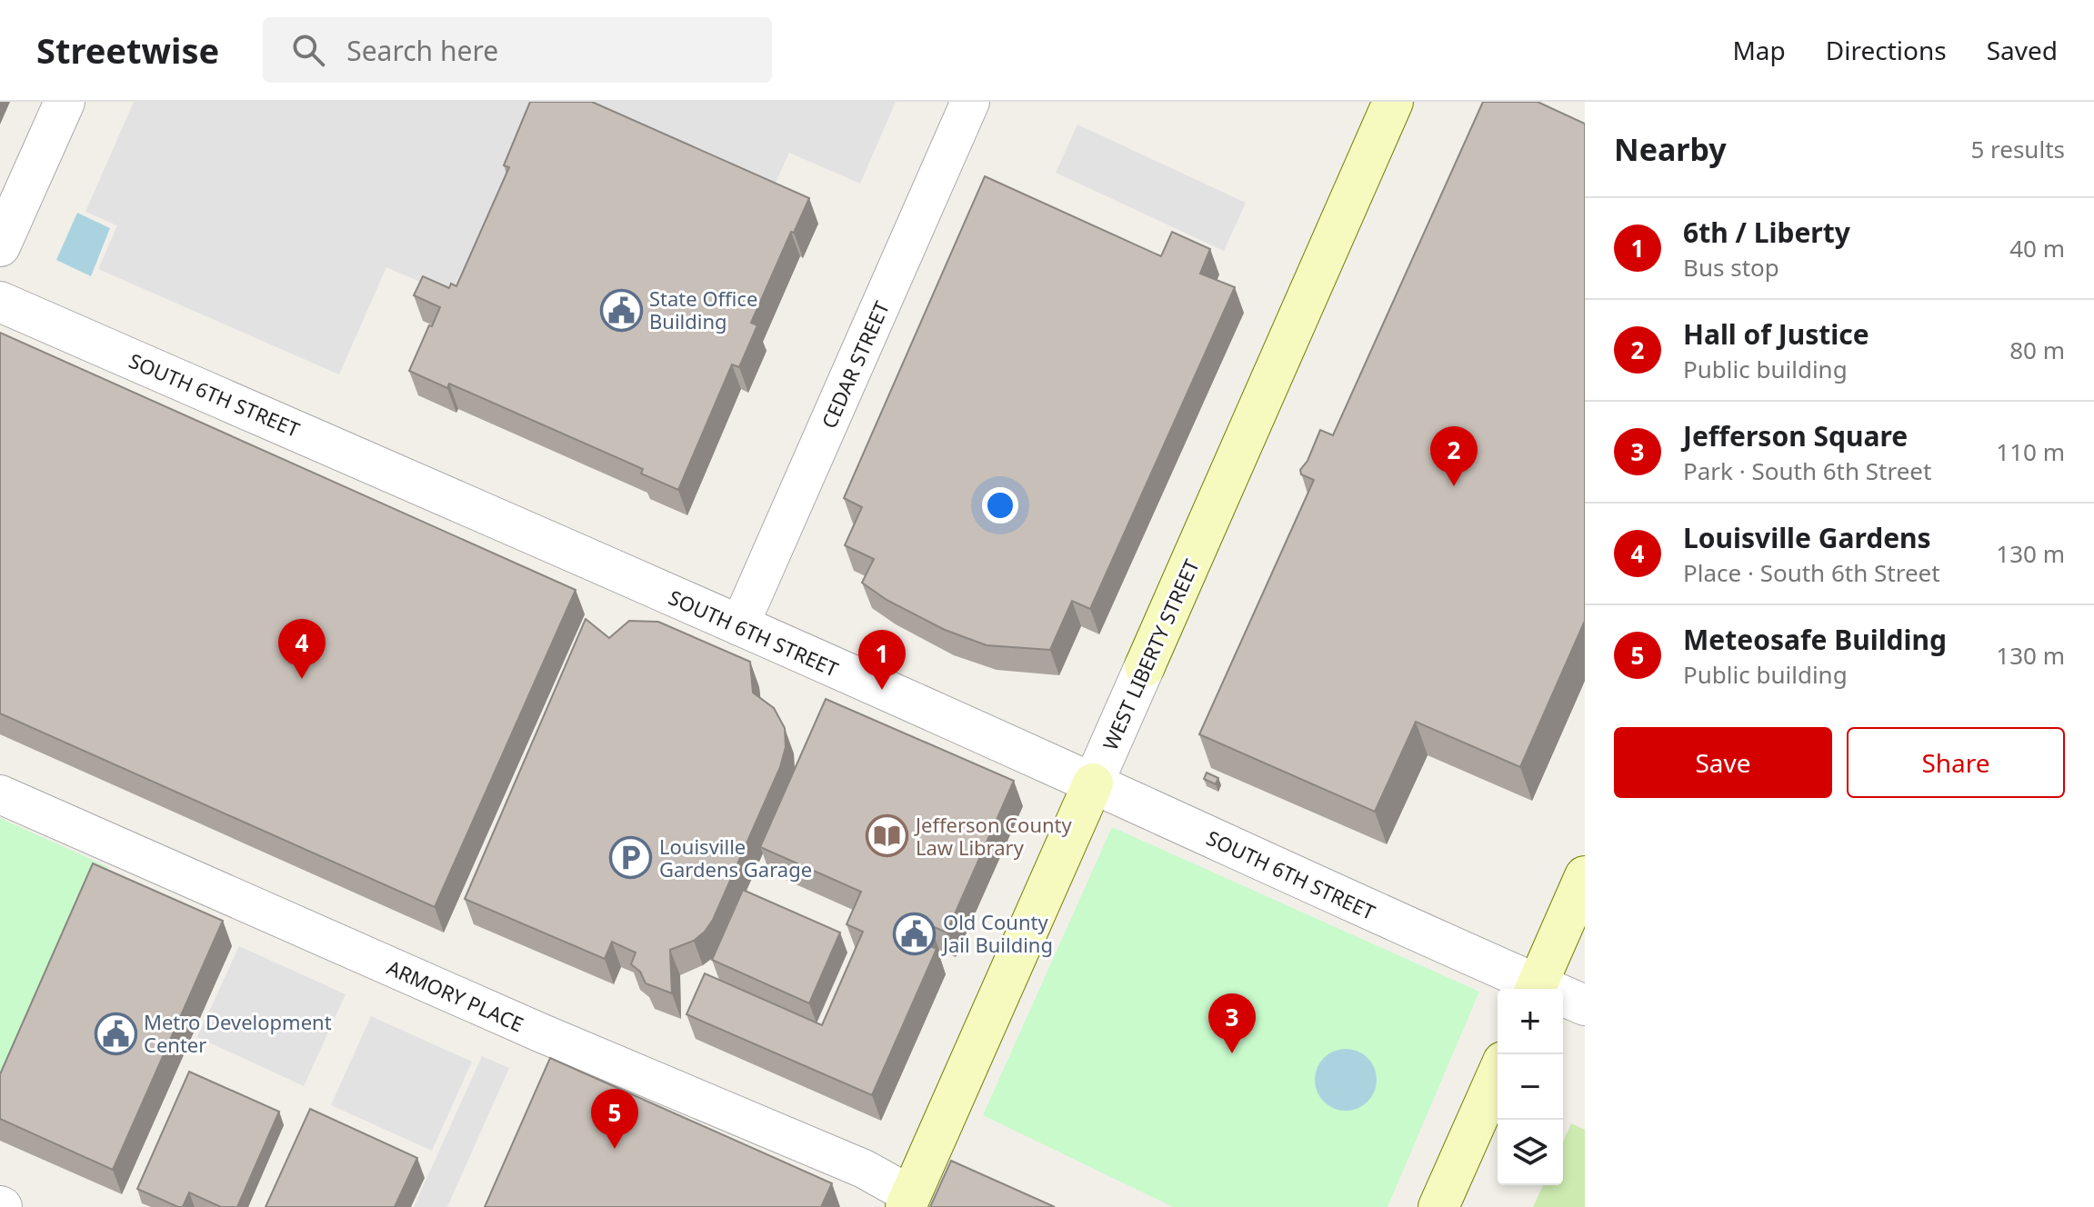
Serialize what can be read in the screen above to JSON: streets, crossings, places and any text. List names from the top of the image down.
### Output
{
  "streets": {
    "main road": ["WEST LIBERTY STREET"],
    "street": ["CEDAR STREET", "SOUTH 6TH STREET", "ARMORY PLACE"]
  },
  "crossings": [
    ["CEDAR STREET", "SOUTH 6TH STREET"],
    ["SOUTH 6TH STREET", "WEST LIBERTY STREET"],
    ["WEST LIBERTY STREET", "ARMORY PLACE"]
  ],
  "places": {
    "public building": ["State Office Building", "Old County Jail Building", "Metro Development Center"],
    "library": ["Jefferson County Law Library"],
    "parking": ["Louisville Gardens Garage"]
  },
  "page": {
    "header": "Streetwise",
    "search": "Search here",
    "nav": ["Map", "Directions", "Saved"],
    "heading": ["Nearby", "5 results"],
    "list": [
      {
        "mark": "1",
        "name": "6th / Liberty",
        "note": "Bus stop",
        "value": "40 m"
      },
      {
        "mark": "2",
        "name": "Hall of Justice",
        "note": "Public building",
        "value": "80 m"
      },
      {
        "mark": "3",
        "name": "Jefferson Square",
        "note": "Park · South 6th Street",
        "value": "110 m"
      },
      {
        "mark": "4",
        "name": "Louisville Gardens",
        "note": "Place · South 6th Street",
        "value": "130 m"
      },
      {
        "mark": "5",
        "name": "Meteosafe Building",
        "note": "Public building",
        "value": "130 m"
      }
    ],
    "pins": [
      "2",
      "4",
      "1",
      "3",
      "5"
    ],
    "buttons": ["Save", "Share"],
    "map_buttons": ["+", "−"]
  }
}
